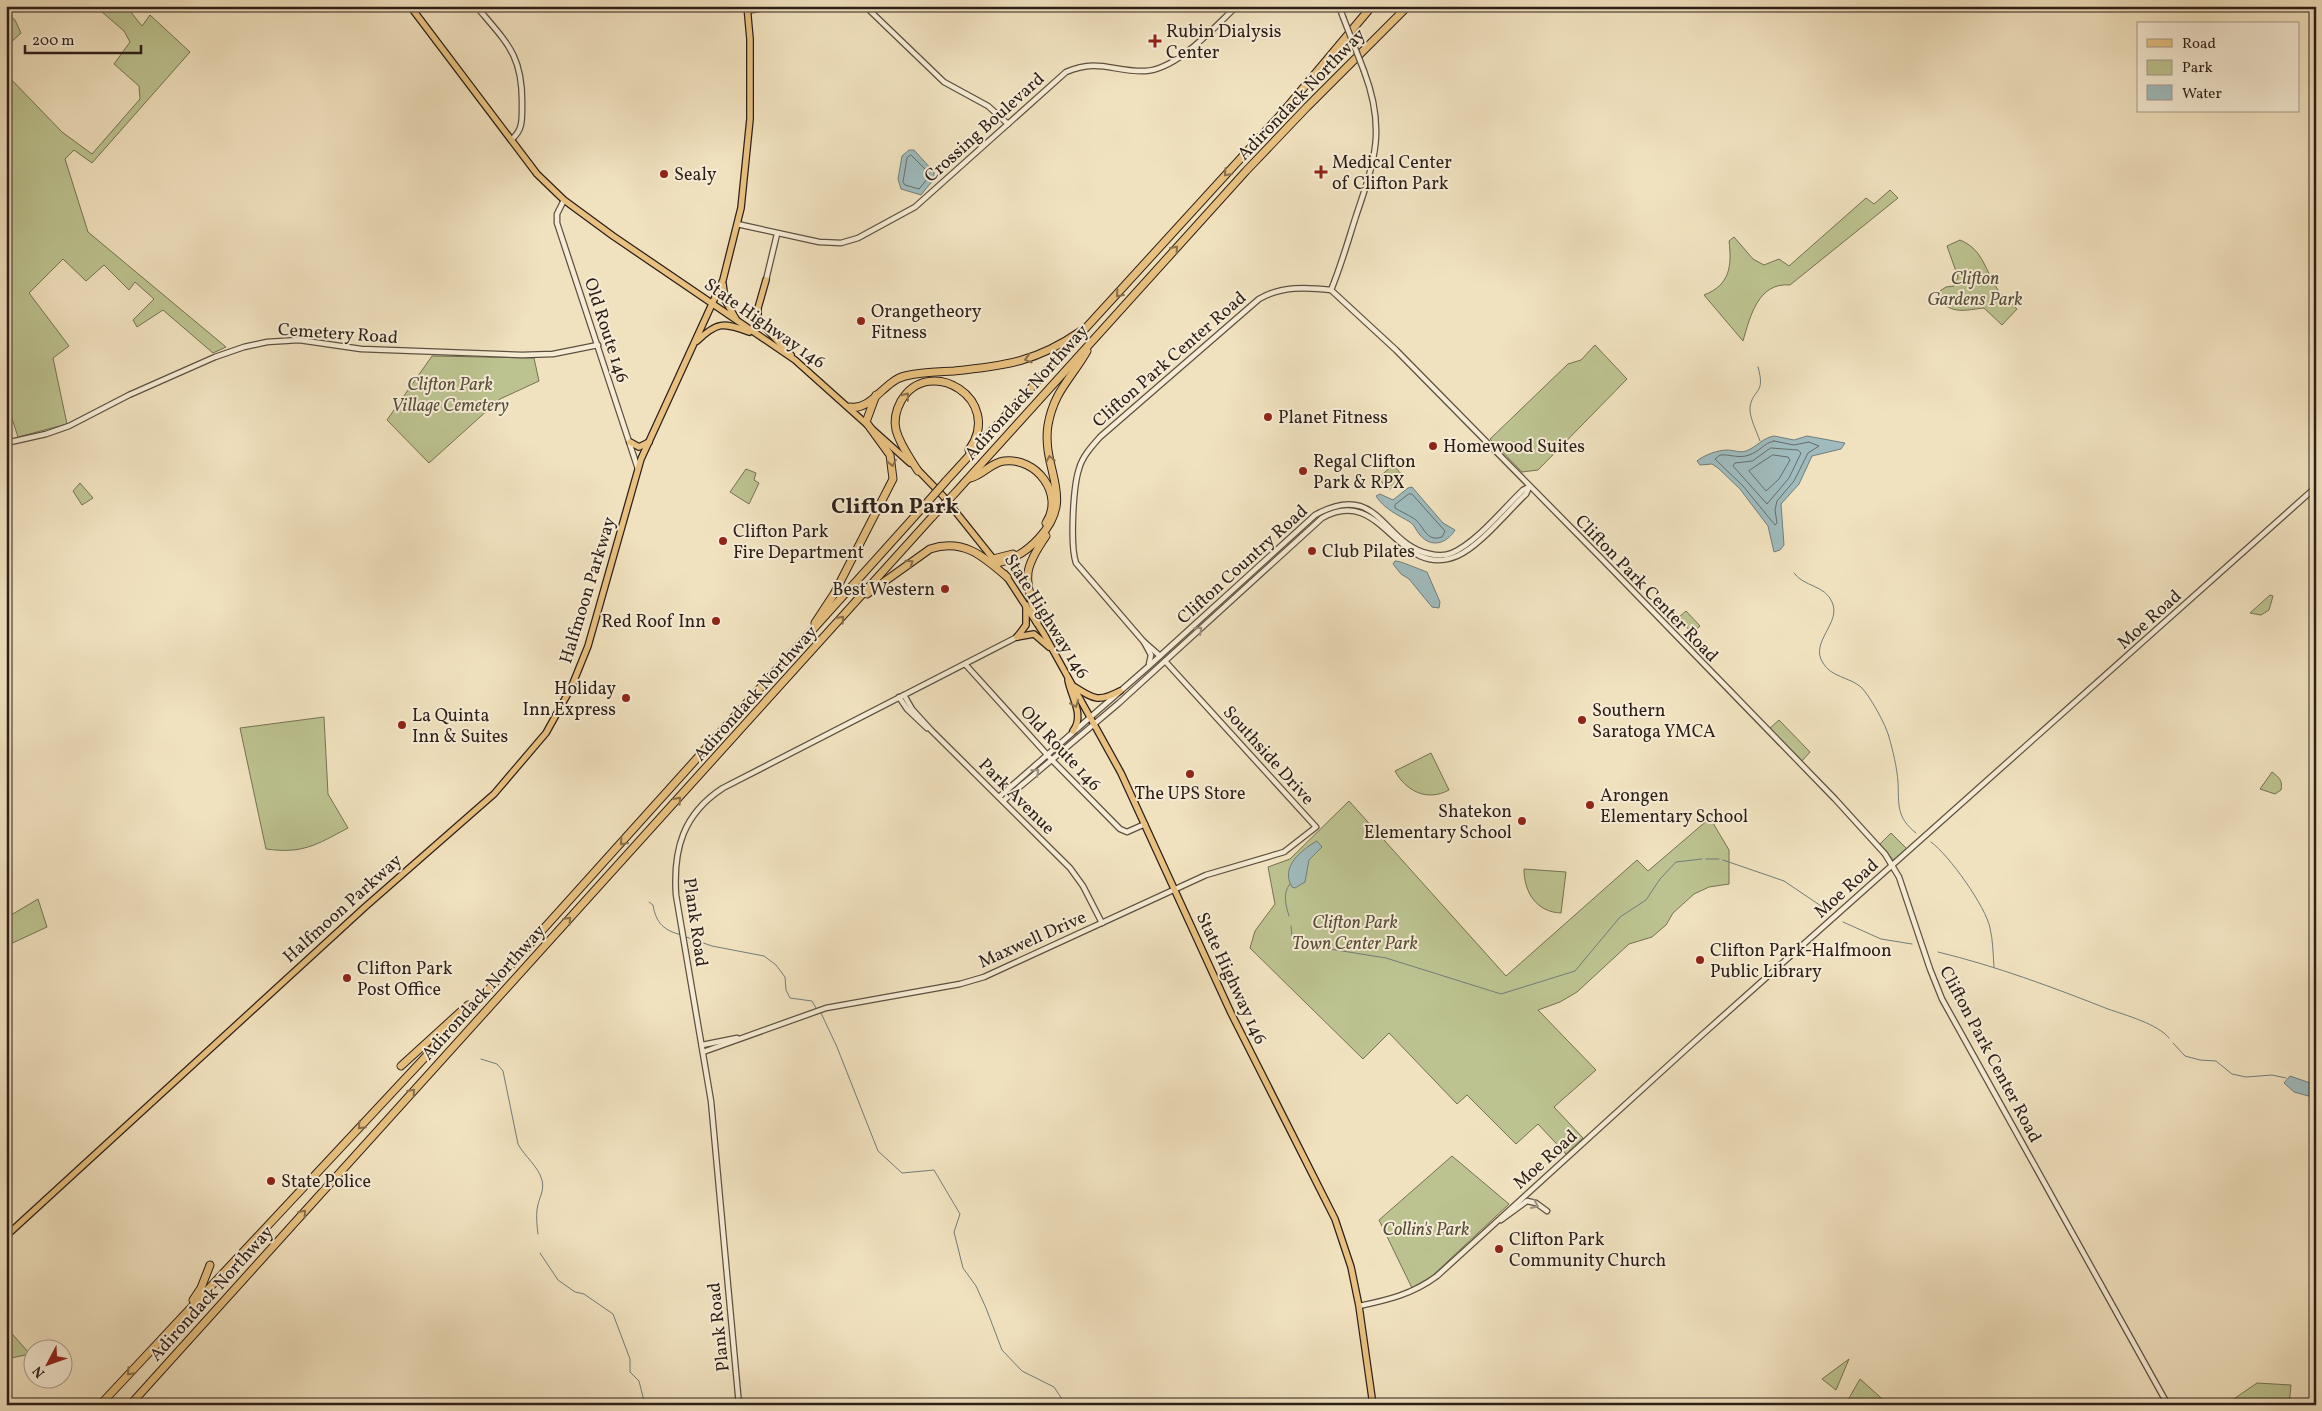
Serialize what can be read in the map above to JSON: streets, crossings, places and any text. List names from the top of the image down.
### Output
{
  "streets": {
    "highway": ["Adirondack Northway"],
    "main road": ["State Highway 146", "Halfmoon Parkway"],
    "street": [
      "Crossing Boulevard",
      "Old Route 146",
      "Cemetery Road",
      "Clifton Park Center Road",
      "Clifton Country Road",
      "Moe Road",
      "Southside Drive",
      "Park Avenue",
      "Plank Road",
      "Maxwell Drive"
    ]
  },
  "crossings": [
    ["Crossing Boulevard", "Halfmoon Parkway"],
    ["State Highway 146", "Old Route 146"],
    ["State Highway 146", "Clifton Country Road"],
    ["State Highway 146", "Halfmoon Parkway"],
    ["State Highway 146", "Moe Road"],
    ["State Highway 146", "Maxwell Drive"],
    ["Old Route 146", "Cemetery Road"],
    ["Old Route 146", "Clifton Country Road"],
    ["Old Route 146", "Halfmoon Parkway"],
    ["Old Route 146", "Plank Road"],
    ["Clifton Park Center Road", "Clifton Country Road"],
    ["Clifton Park Center Road", "Moe Road"],
    ["Clifton Country Road", "Southside Drive"],
    ["Clifton Country Road", "Park Avenue"],
    ["Southside Drive", "Maxwell Drive"],
    ["Park Avenue", "Plank Road"],
    ["Park Avenue", "Maxwell Drive"],
    ["Plank Road", "Maxwell Drive"]
  ],
  "districts": ["Clifton Park"],
  "parks": [
    "Clifton Gardens Park",
    "Clifton Park Village Cemetery",
    "Clifton Park Town Center Park",
    "Collin's Park"
  ],
  "places": {
    "health": ["Rubin Dialysis Center", "Medical Center of Clifton Park"],
    "other": [
      "Sealy",
      "Orangetheory Fitness",
      "Planet Fitness",
      "Homewood Suites",
      "Regal Clifton Park & RPX",
      "Clifton Park Fire Department",
      "Club Pilates",
      "Best Western",
      "Red Roof Inn",
      "Holiday Inn Express",
      "Southern Saratoga YMCA",
      "La Quinta Inn & Suites",
      "The UPS Store",
      "Arongen Elementary School",
      "Shatekon Elementary School",
      "Clifton Park-Halfmoon Public Library",
      "Clifton Park Post Office",
      "State Police",
      "Clifton Park Community Church"
    ]
  },
  "legend": ["Road", "Park", "Water"],
  "scale_bar": "200 m",
  "north": "bottom left"
}
